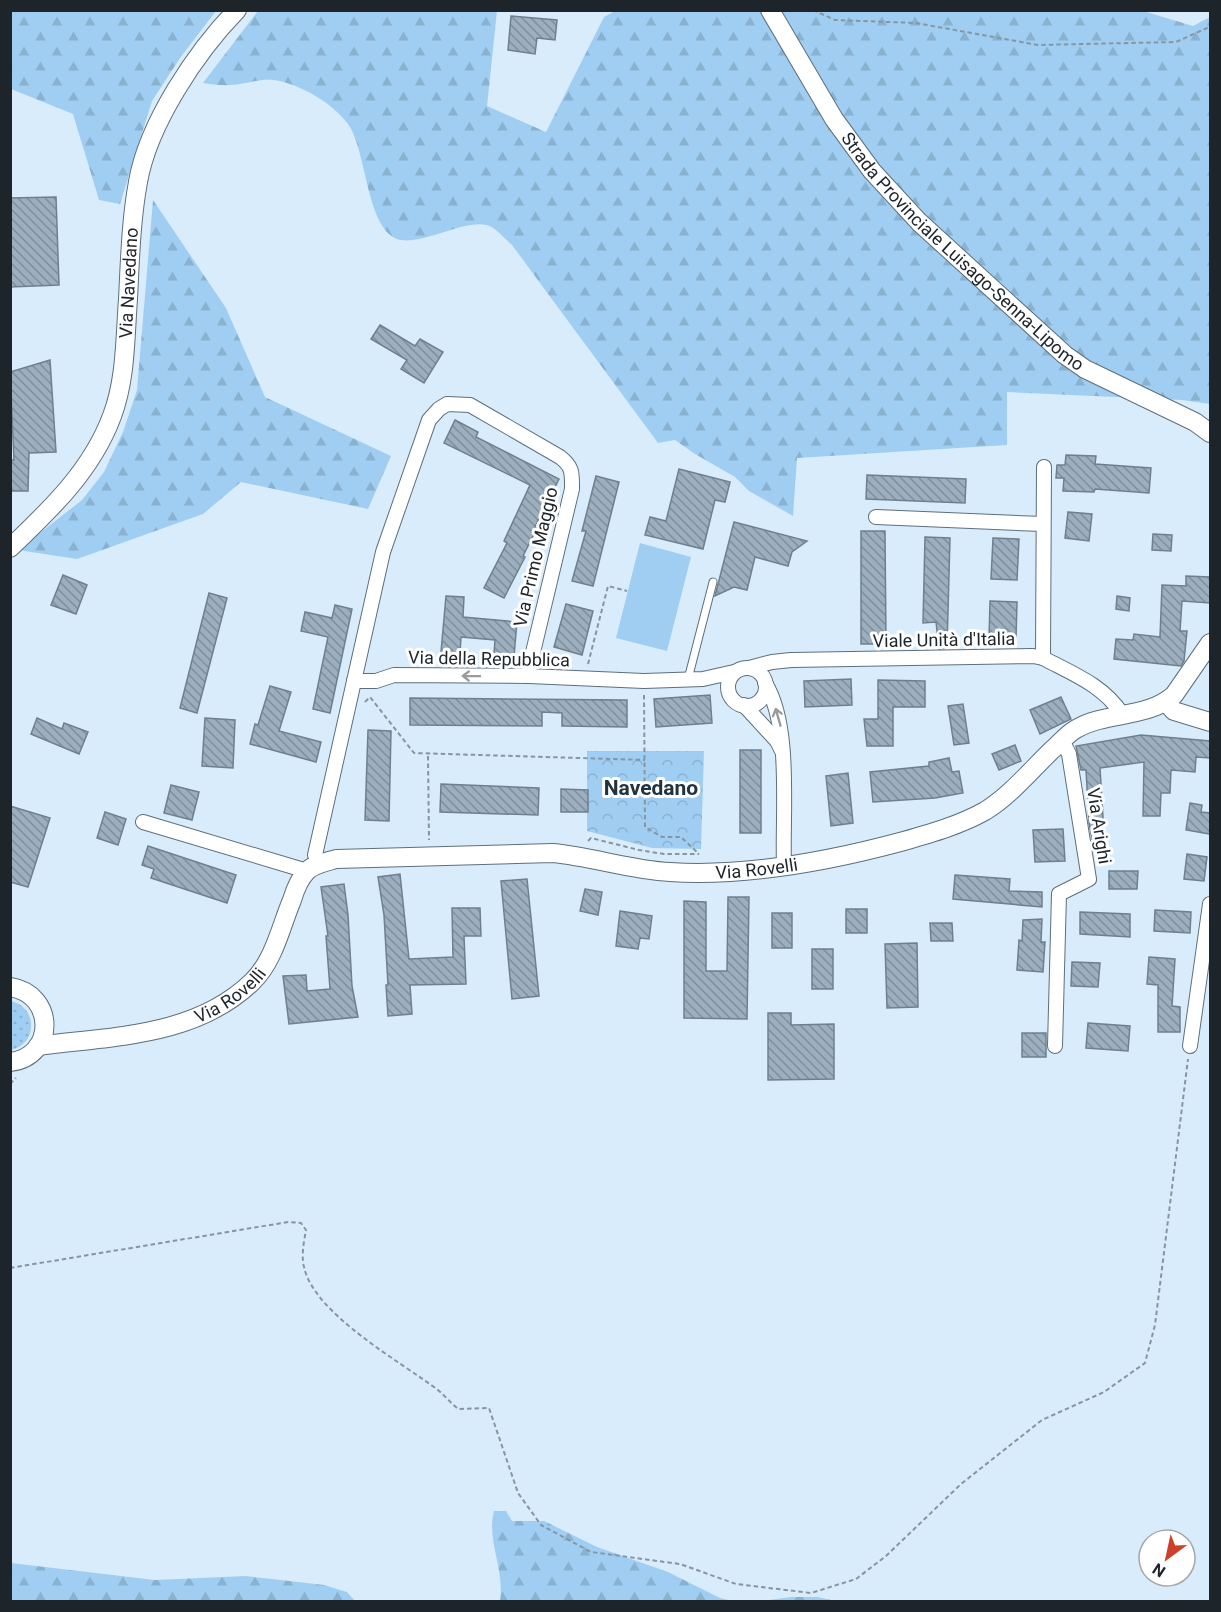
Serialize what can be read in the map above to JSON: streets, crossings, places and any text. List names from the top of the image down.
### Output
{
  "streets": {
    "street": [
      "Strada Provinciale Luisago-Senna-Lipomo",
      "Via Navedano",
      "Via Primo Maggio",
      "Viale Unità d'Italia",
      "Via della Repubblica",
      "Via Arighi",
      "Via Rovelli"
    ]
  },
  "crossings": [
    ["Via Primo Maggio", "Via della Repubblica"],
    ["Viale Unità d'Italia", "Via della Repubblica"],
    ["Viale Unità d'Italia", "Via Rovelli"],
    ["Via Arighi", "Via Rovelli"]
  ],
  "one_way": ["Via della Repubblica"],
  "districts": ["Navedano"],
  "north": "bottom left"
}
